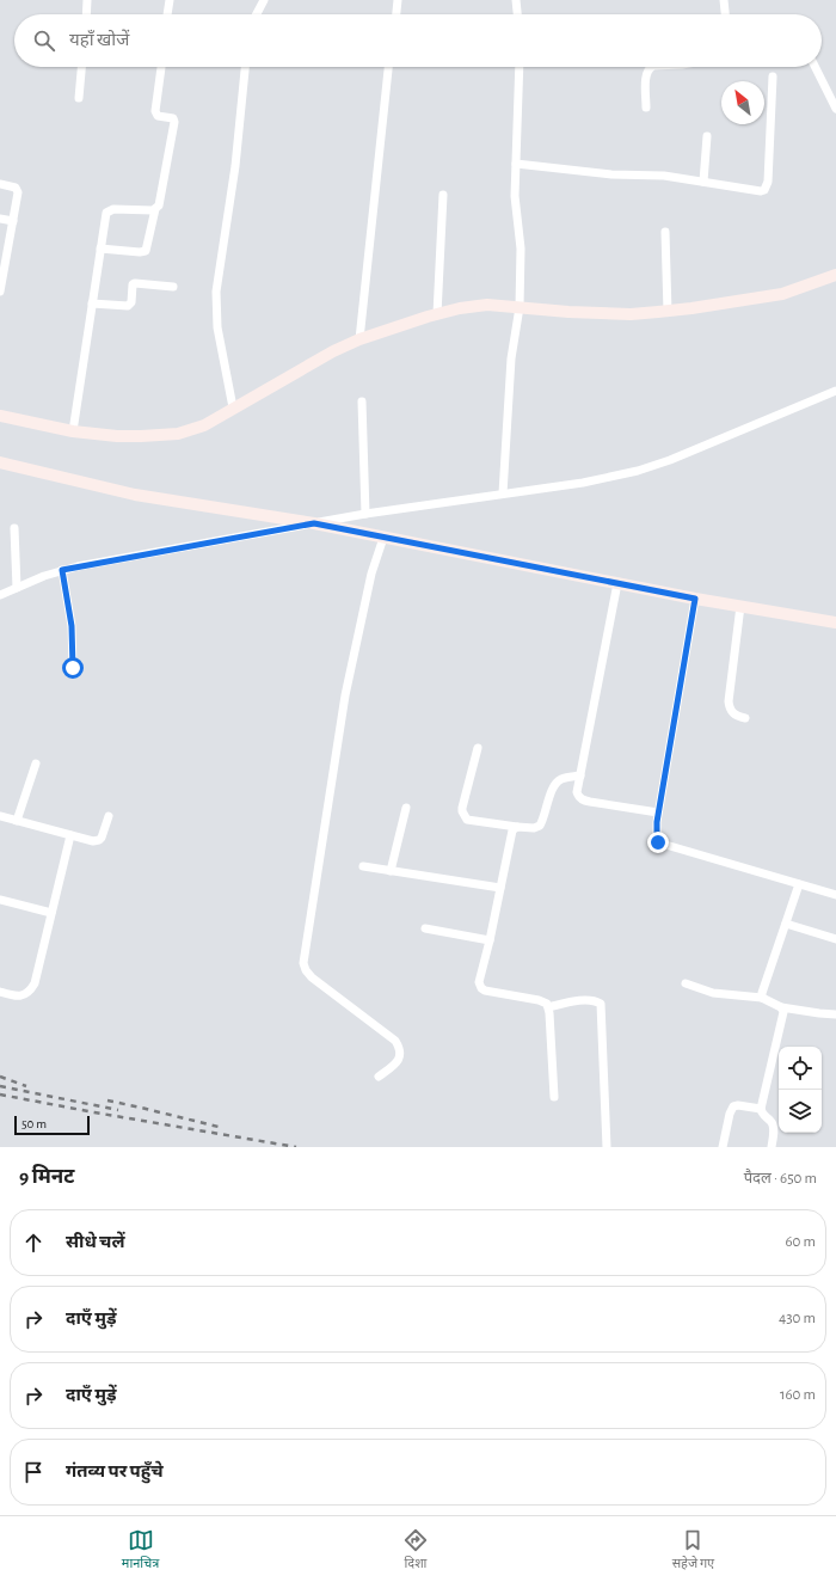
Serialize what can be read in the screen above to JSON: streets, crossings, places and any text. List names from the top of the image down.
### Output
{
  "scale_bar": "50 m",
  "north": "top left",
  "page": {
    "search": "यहाँ खोजें",
    "scale": "50 m",
    "heading": ["9 मिनट", "पैदल · 650 m"],
    "list": [
      ["सीधे चलें", "60 m"],
      ["दाएँ मुड़ें", "430 m"],
      ["दाएँ मुड़ें", "160 m"],
      "गंतव्य पर पहुँचे"
    ],
    "nav": ["मानचित्र", "दिशा", "सहेजे गए"]
  }
}
